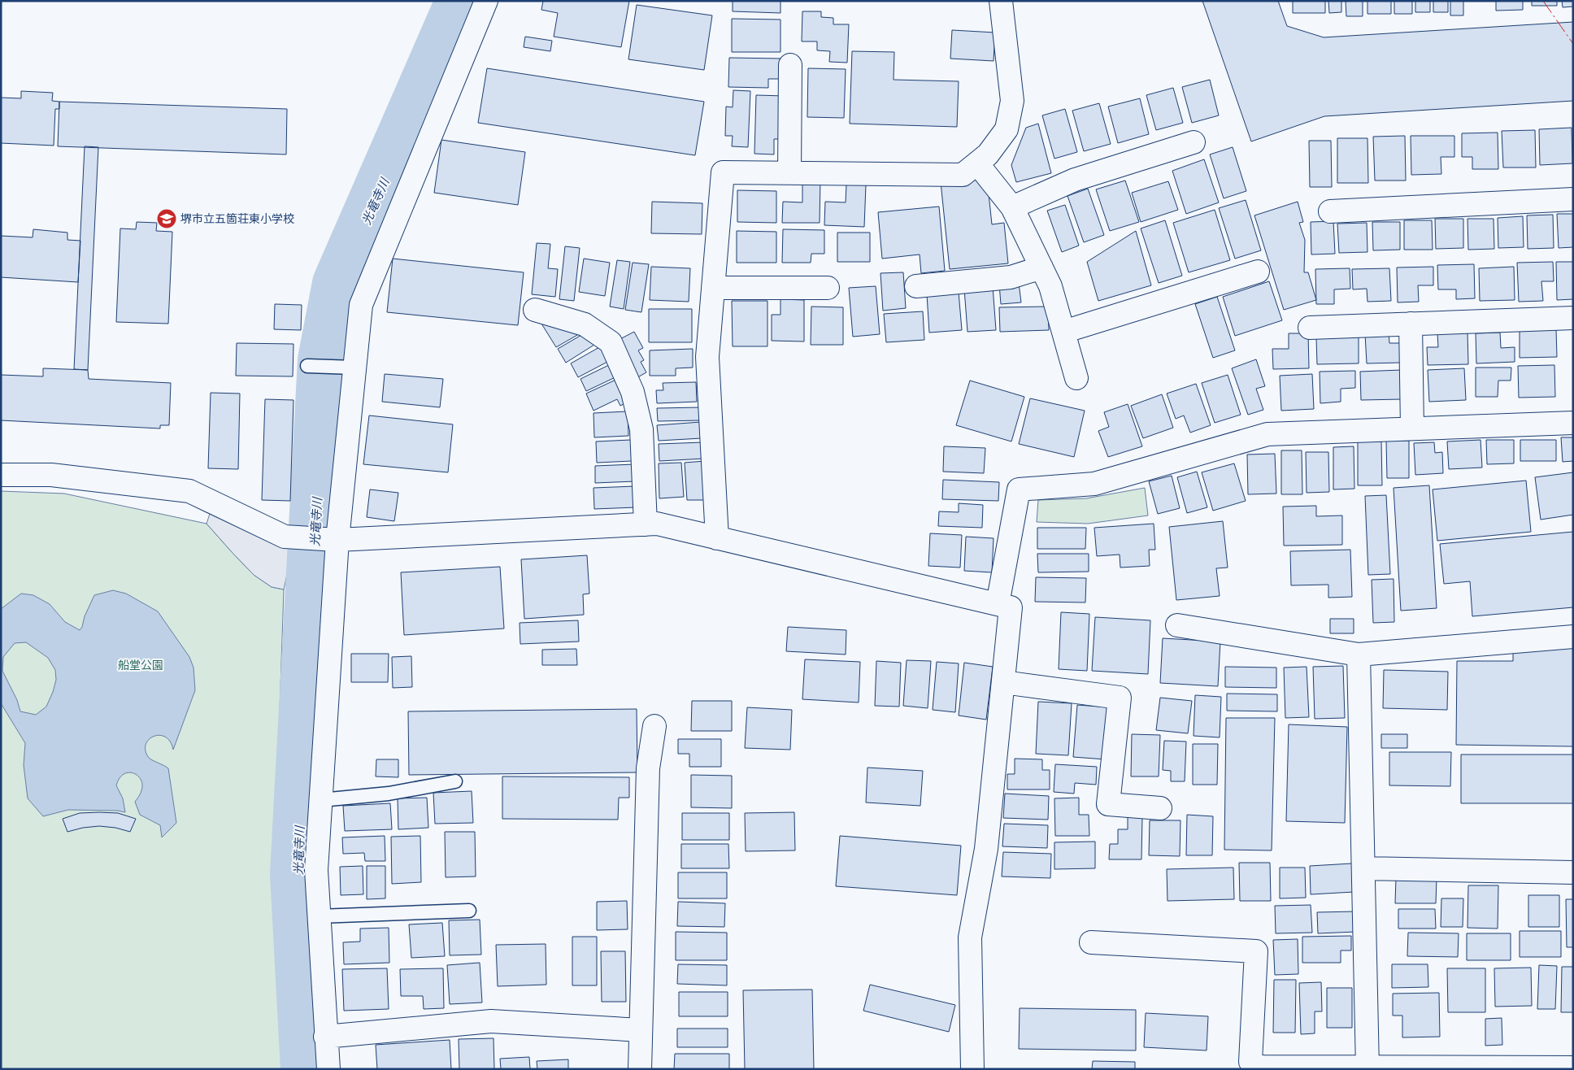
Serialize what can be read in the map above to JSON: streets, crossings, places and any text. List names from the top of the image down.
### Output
{
  "water": ["光竜寺川"],
  "parks": ["船堂公園"],
  "places": {
    "school or university": ["堺市立五箇荘東小学校"]
  }
}
